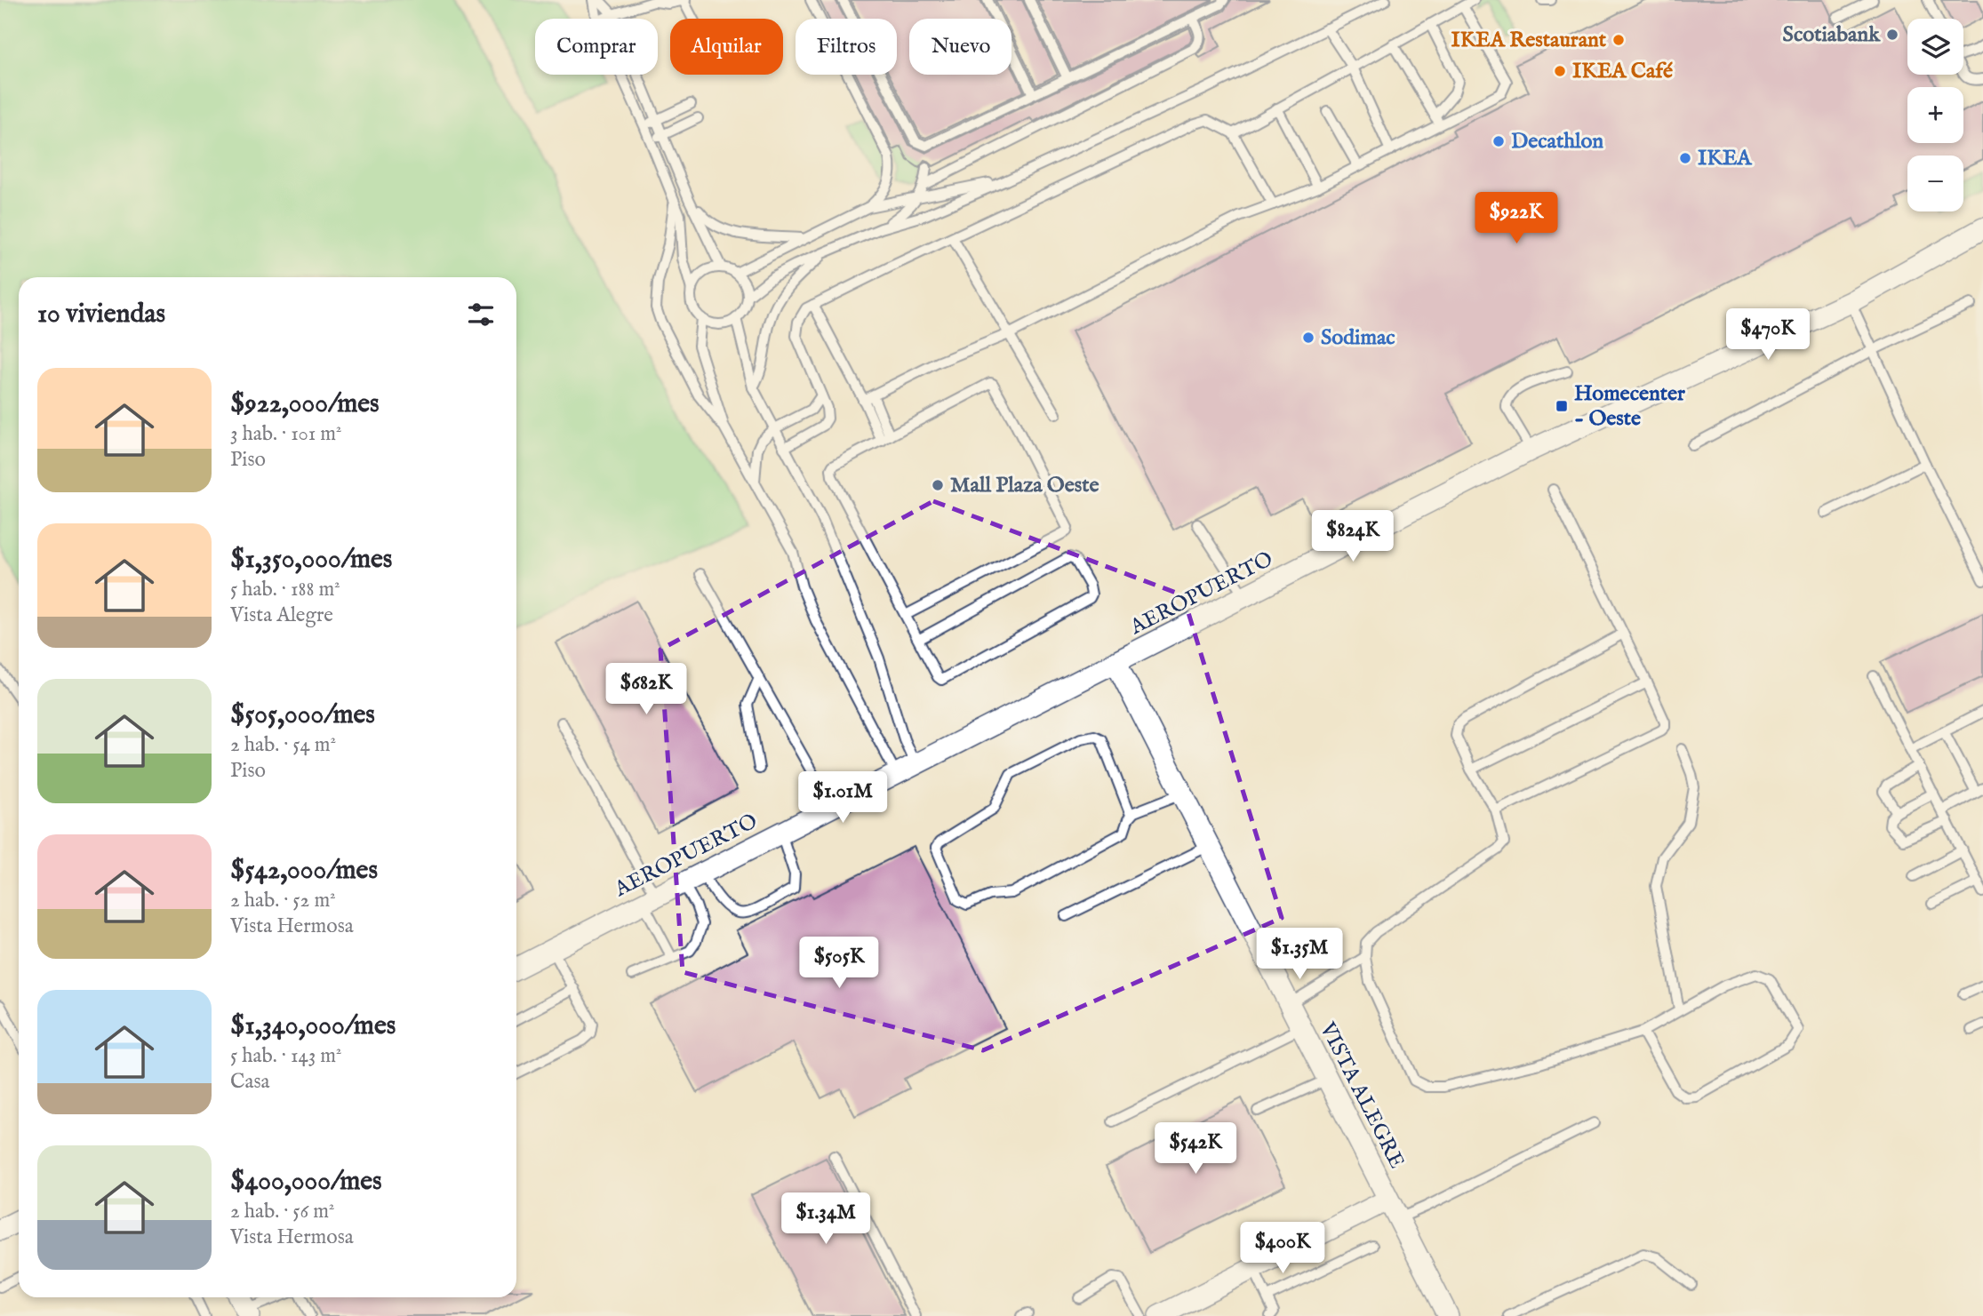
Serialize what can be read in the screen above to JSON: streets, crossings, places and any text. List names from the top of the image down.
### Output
{
  "streets": {
    "street": ["AEROPUERTO", "VISTA ALEGRE"]
  },
  "crossings": [
    ["AEROPUERTO", "VISTA ALEGRE"]
  ],
  "places": {
    "other": [
      "Scotiabank",
      "IKEA Restaurant",
      "IKEA Café",
      "Decathlon",
      "IKEA",
      "Sodimac",
      "Mall Plaza Oeste"
    ],
    "transit": ["Homecenter - Oeste"]
  },
  "page": {
    "map_buttons": ["+", "−"],
    "chip": [
      "Comprar",
      "Alquilar",
      "Filtros",
      "Nuevo"
    ],
    "price": [
      "$922K",
      "$470K",
      "$824K",
      "$682K",
      "$1.01M",
      "$1.35M",
      "$505K",
      "$542K",
      "$1.34M",
      "$400K"
    ],
    "heading": "10 viviendas",
    "list": [
      {
        "name": "$922,000/mes",
        "note": "3 hab. · 101 m² · Piso"
      },
      {
        "name": "$1,350,000/mes",
        "note": "5 hab. · 188 m² · Vista Alegre"
      },
      {
        "name": "$505,000/mes",
        "note": "2 hab. · 54 m² · Piso"
      },
      {
        "name": "$542,000/mes",
        "note": "2 hab. · 52 m² · Vista Hermosa"
      },
      {
        "name": "$1,340,000/mes",
        "note": "5 hab. · 143 m² · Casa"
      },
      {
        "name": "$400,000/mes",
        "note": "2 hab. · 56 m² · Vista Hermosa"
      }
    ]
  }
}
